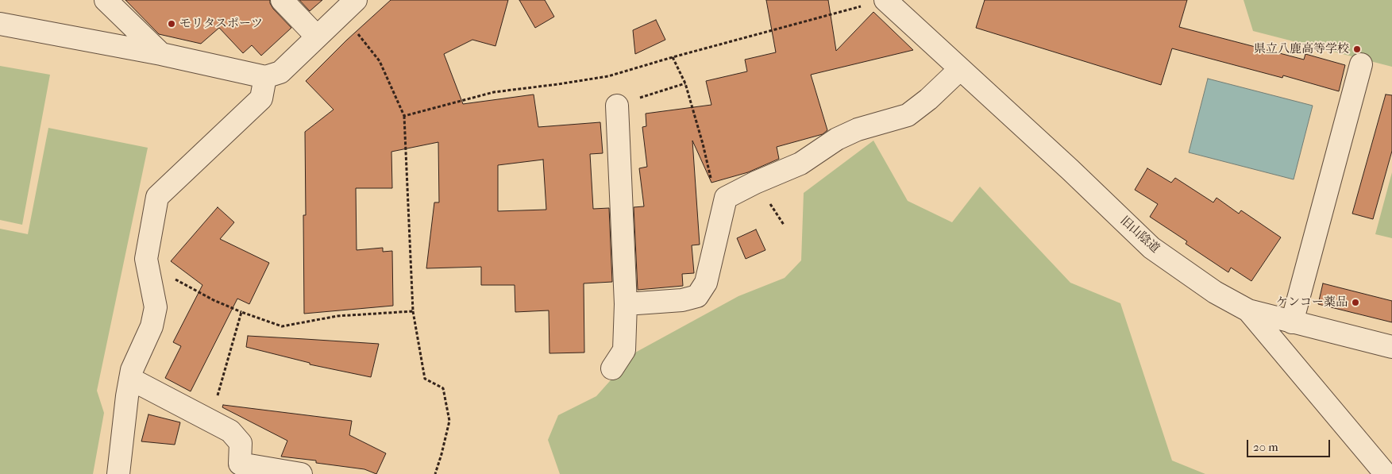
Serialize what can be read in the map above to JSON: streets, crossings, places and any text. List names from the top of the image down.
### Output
{
  "streets": {
    "street": ["旧山陰道"]
  },
  "places": ["モリタスポーツ", "県立八鹿高等学校", "ケンコー薬品"],
  "scale_bar": "20 m"
}
